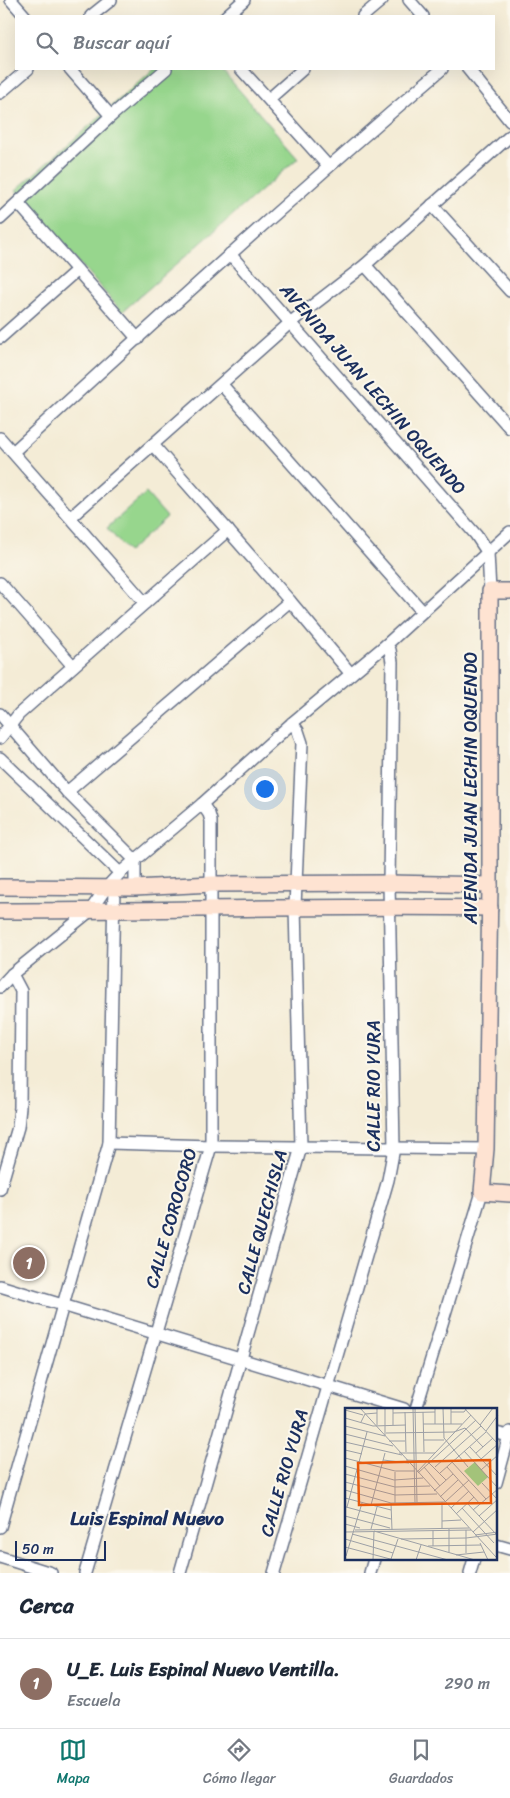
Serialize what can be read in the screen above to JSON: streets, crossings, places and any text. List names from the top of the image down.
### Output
{
  "streets": {
    "street": [
      "AVENIDA JUAN LECHIN OQUENDO",
      "CALLE RIO YURA",
      "CALLE COROCORO",
      "CALLE QUECHISLA"
    ]
  },
  "districts": ["Luis Espinal Nuevo"],
  "scale_bar": "50 m",
  "page": {
    "search": "Buscar aquí",
    "pins": "1",
    "scale": "50 m",
    "heading": "Cerca",
    "list": [
      {
        "mark": "1",
        "name": "U_E. Luis Espinal Nuevo Ventilla.",
        "note": "Escuela",
        "value": "290 m"
      }
    ],
    "nav": ["Mapa", "Cómo llegar", "Guardados"]
  }
}
